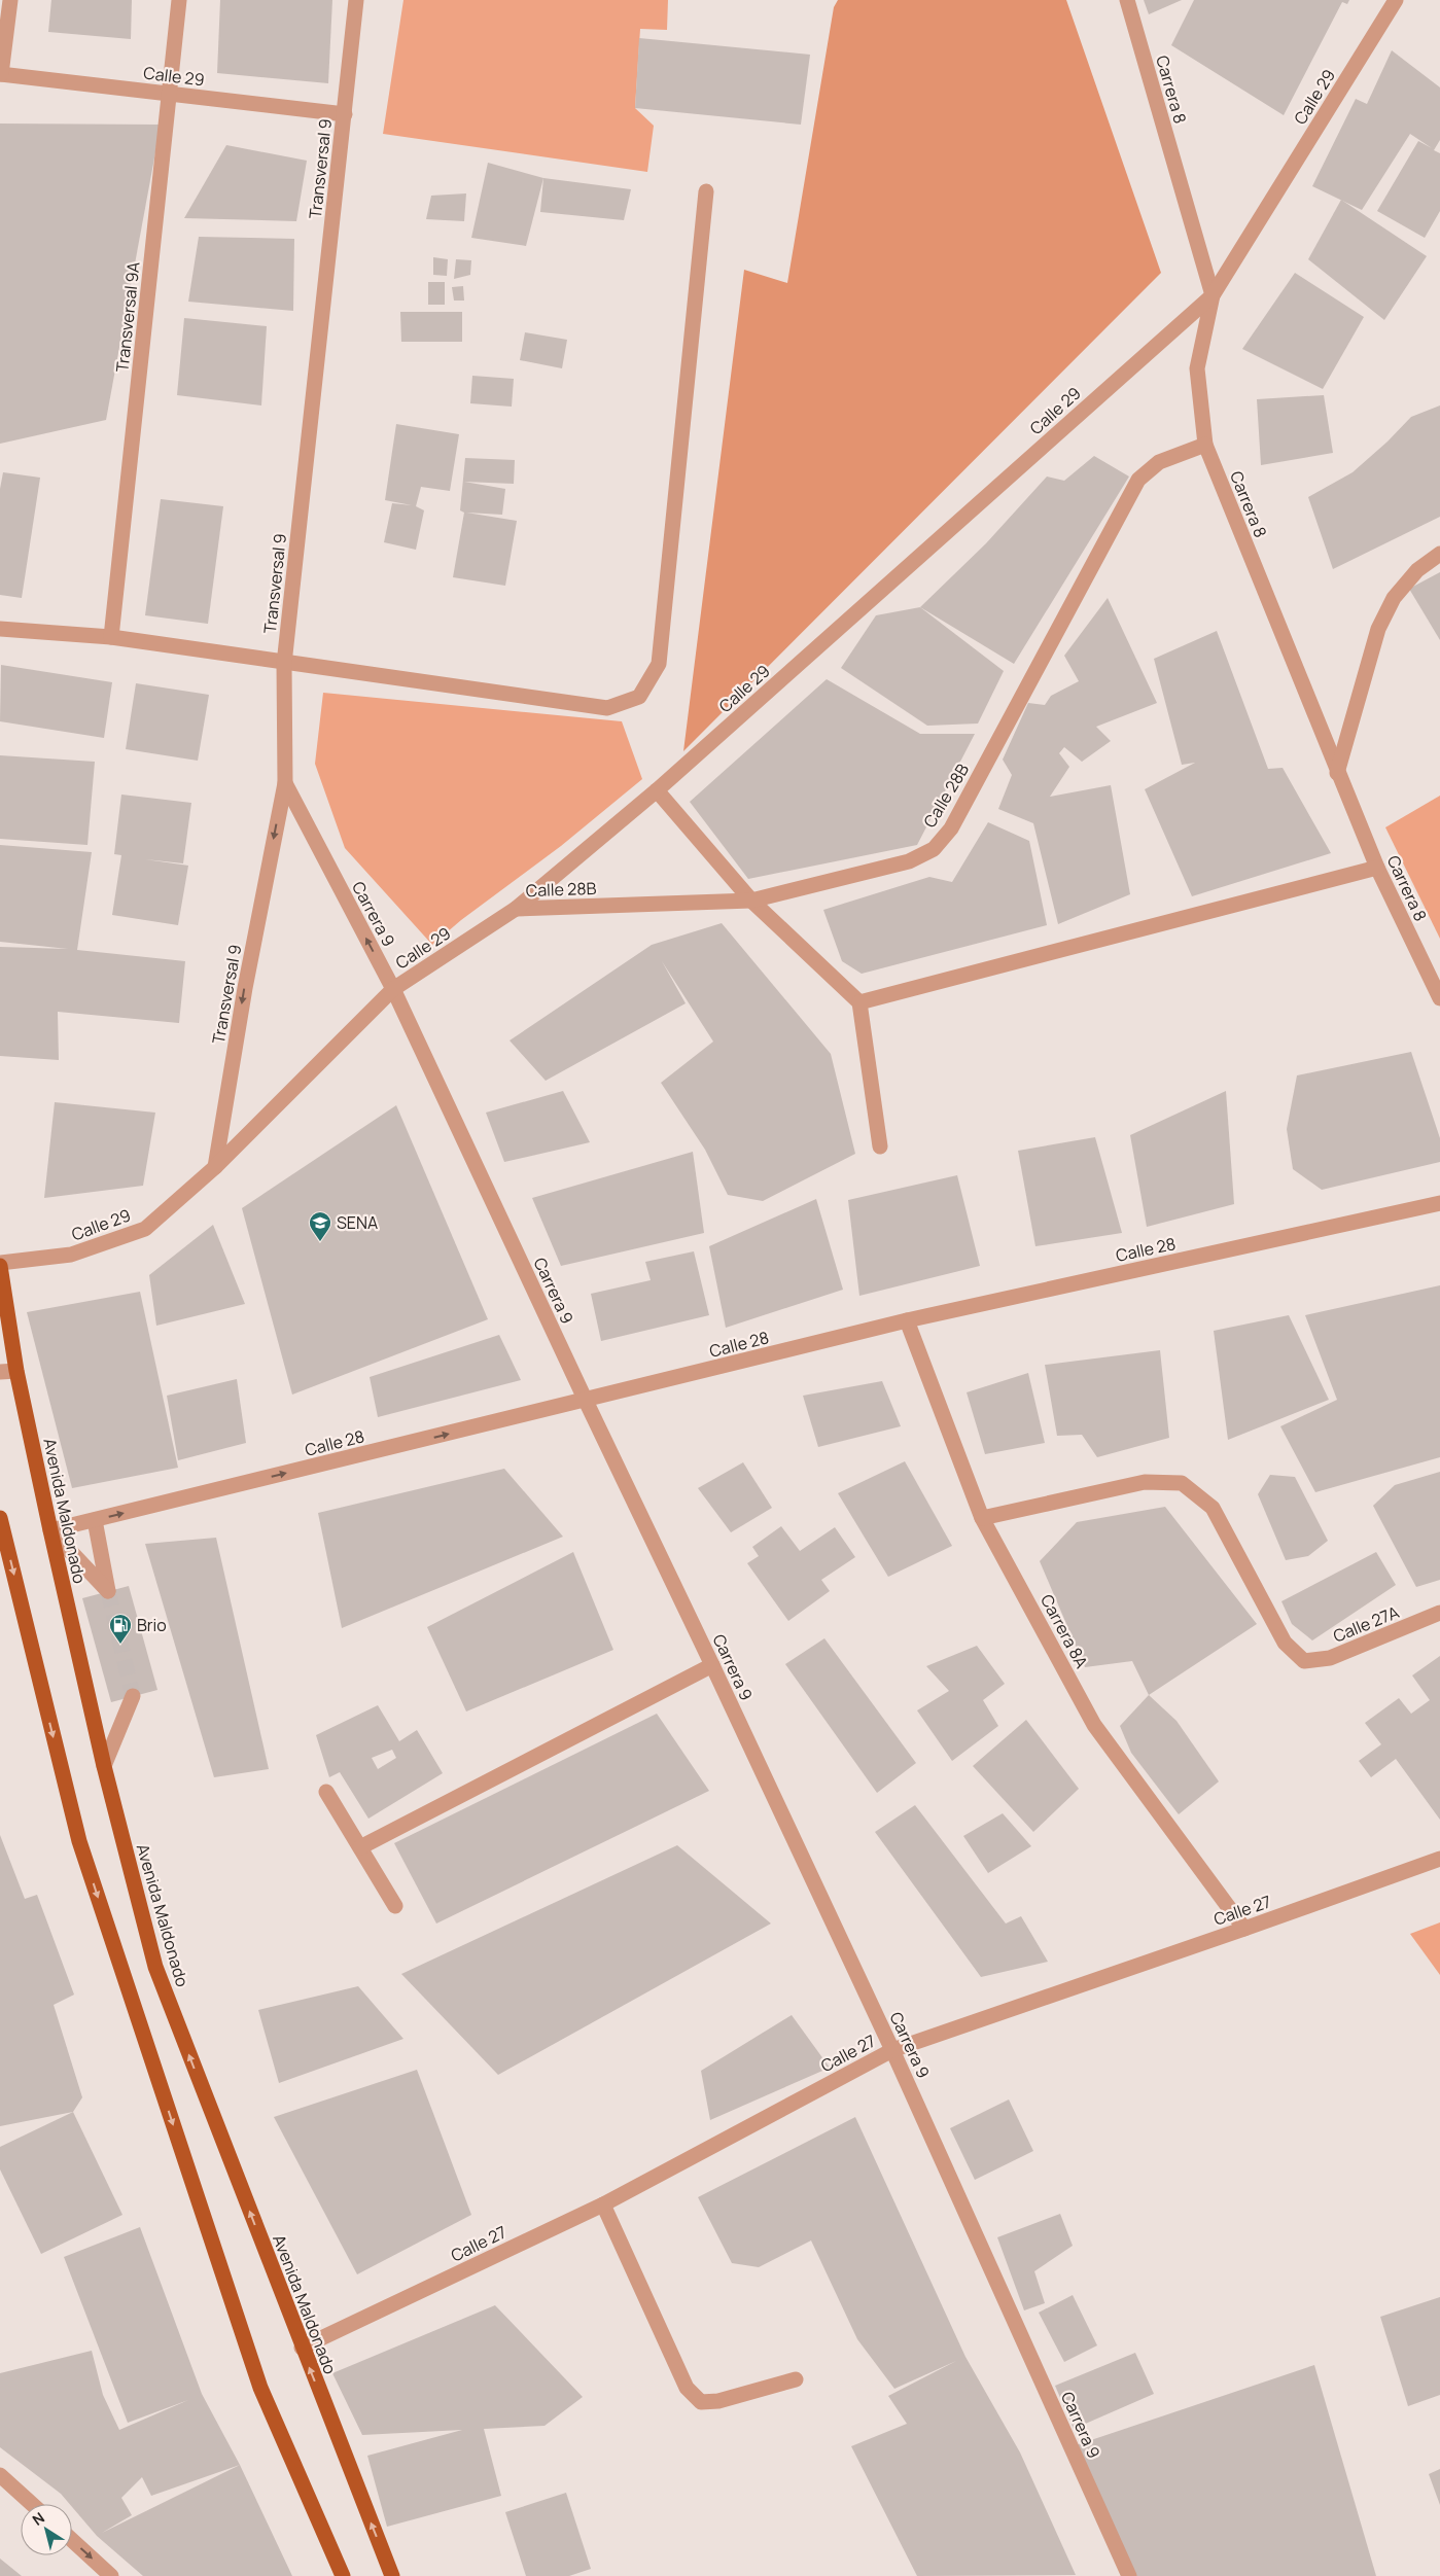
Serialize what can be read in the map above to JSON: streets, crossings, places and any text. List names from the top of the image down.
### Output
{
  "streets": {
    "main road": ["Avenida Maldonado"],
    "street": [
      "Calle 29",
      "Carrera 8",
      "Transversal 9",
      "Transversal 9A",
      "Calle 28B",
      "Carrera 9",
      "Calle 28",
      "Calle 27A",
      "Carrera 8A",
      "Calle 27"
    ]
  },
  "crossings": [
    ["Calle 29", "Carrera 8"],
    ["Calle 29", "Transversal 9"],
    ["Calle 29", "Transversal 9A"],
    ["Calle 29", "Calle 28B"],
    ["Calle 29", "Carrera 9"],
    ["Calle 29", "Avenida Maldonado"],
    ["Carrera 8", "Calle 28B"],
    ["Transversal 9", "Carrera 9"],
    ["Carrera 9", "Calle 28"],
    ["Carrera 9", "Calle 27"],
    ["Calle 28", "Avenida Maldonado"],
    ["Calle 28", "Carrera 8A"],
    ["Avenida Maldonado", "Calle 27"],
    ["Calle 27A", "Carrera 8A"],
    ["Carrera 8A", "Calle 27"]
  ],
  "one_way": ["Calle 28"],
  "places": {
    "school or university": ["SENA"],
    "fuel station": ["Brio"]
  },
  "north": "top left"
}
